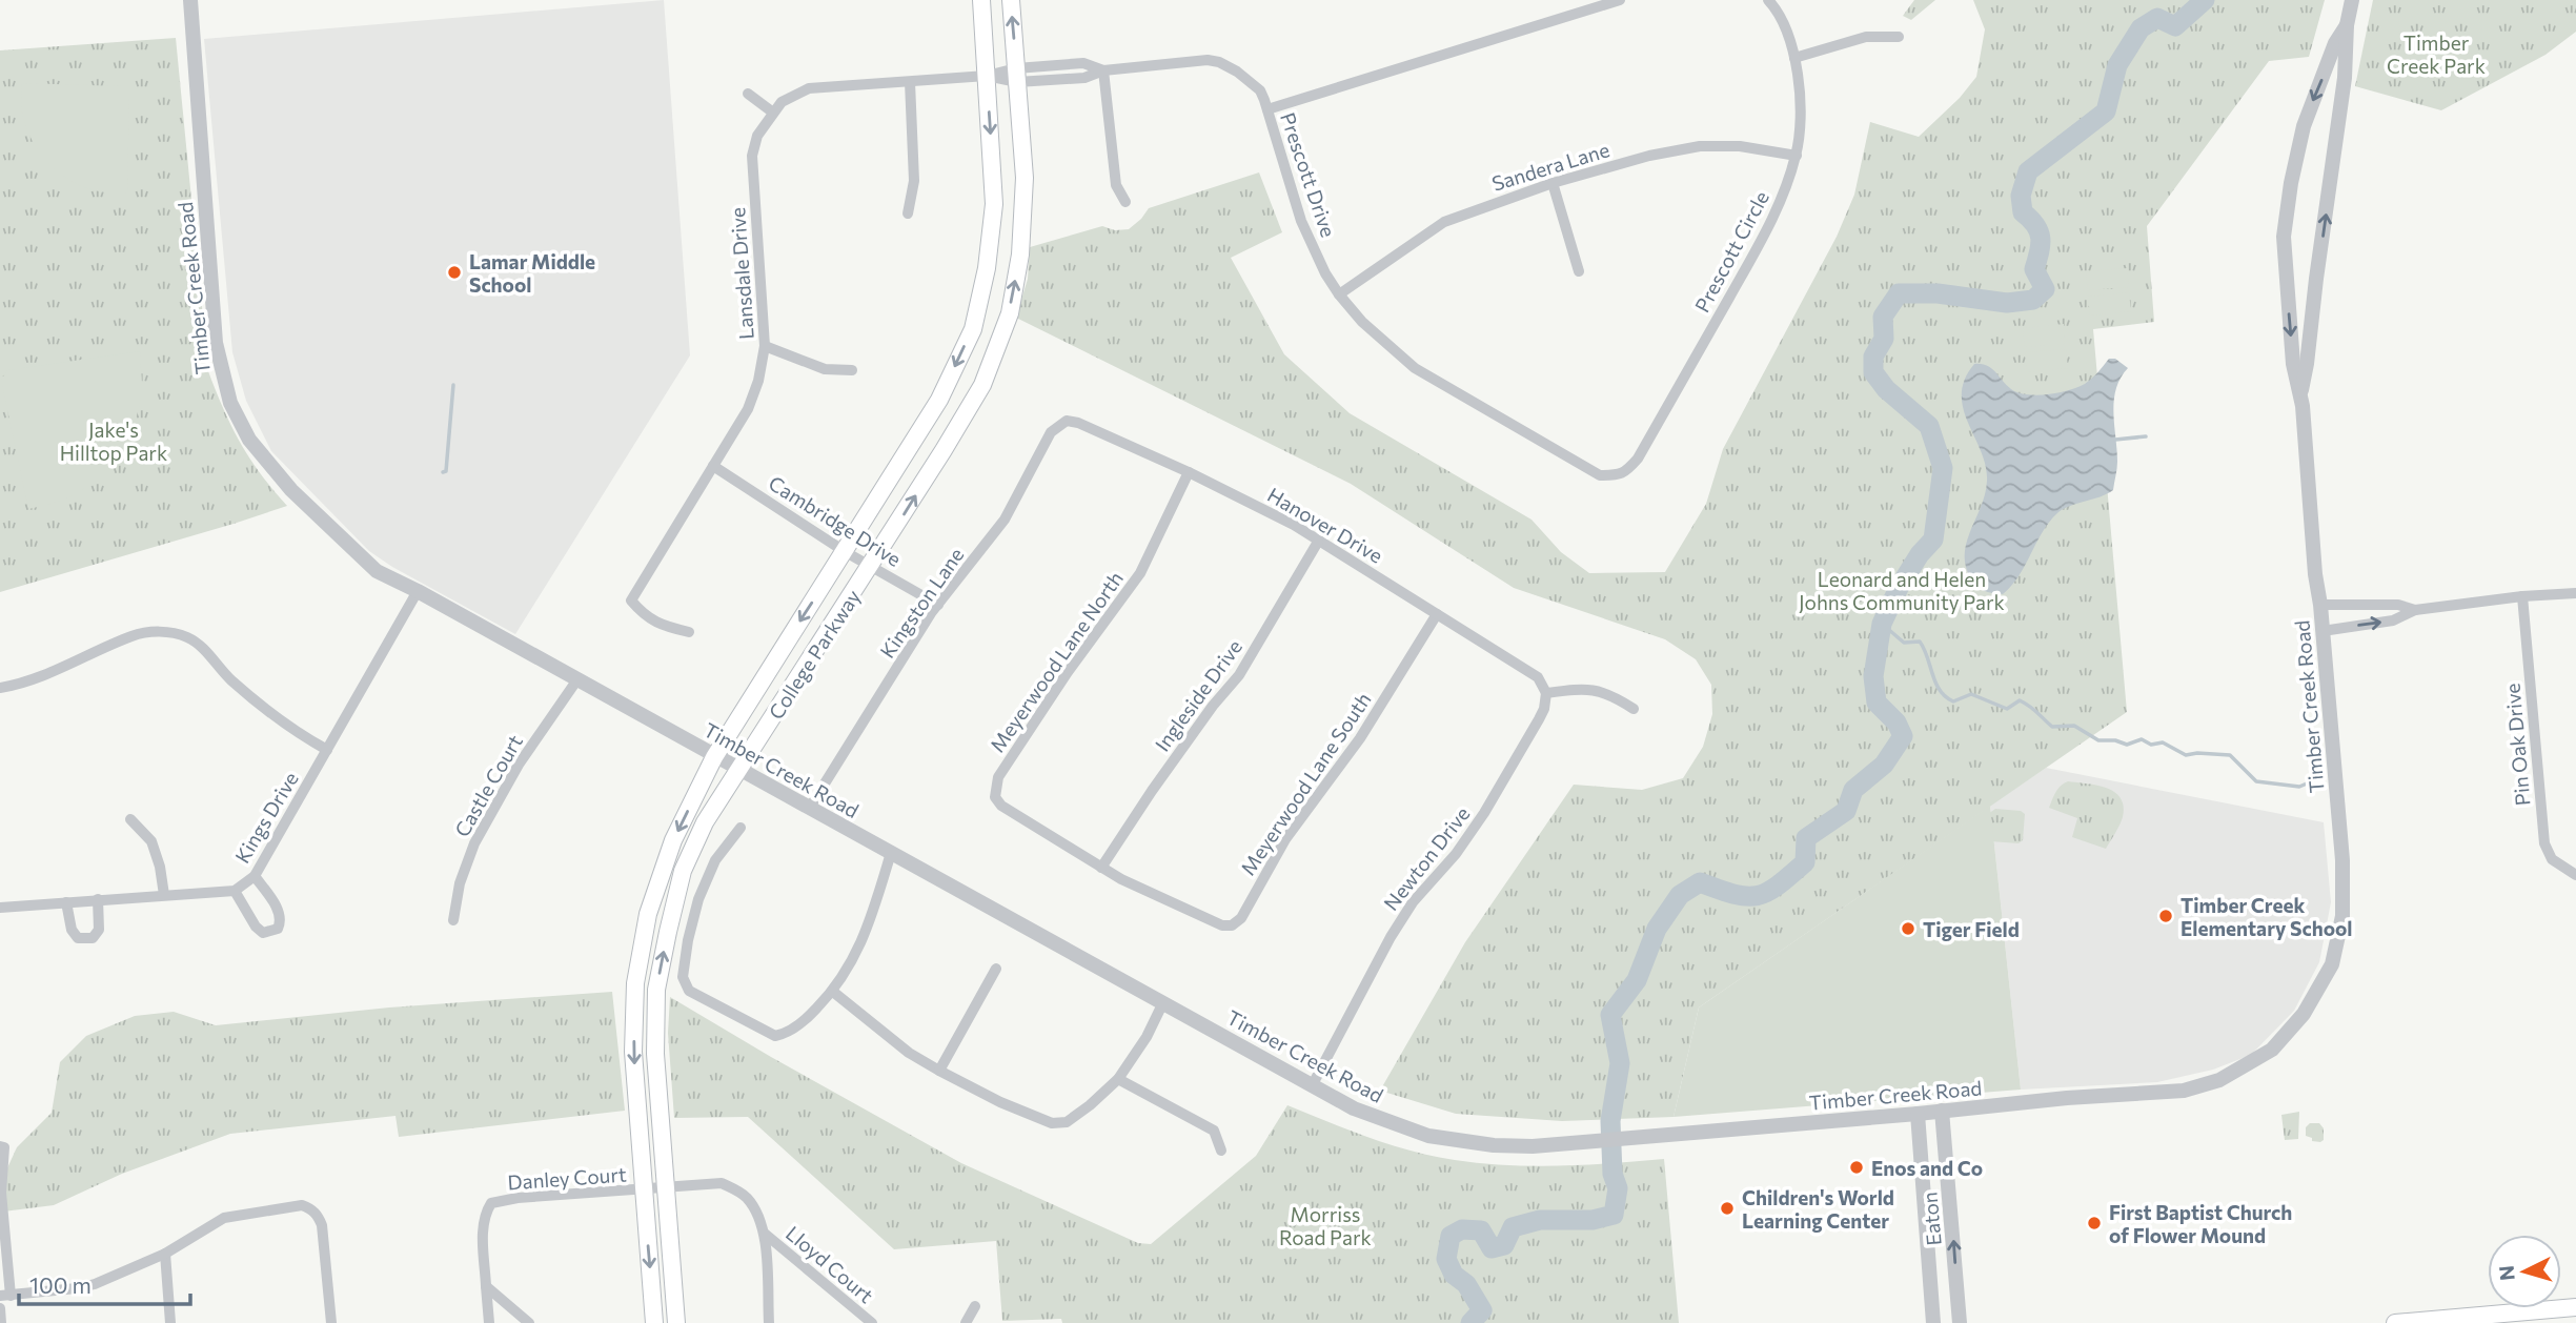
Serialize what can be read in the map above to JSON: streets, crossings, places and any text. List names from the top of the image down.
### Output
{
  "streets": {
    "main road": ["College Parkway"],
    "street": [
      "Sandera Lane",
      "Prescott Drive",
      "Prescott Circle",
      "Lansdale Drive",
      "Timber Creek Road",
      "Cambridge Drive",
      "Hanover Drive",
      "Kingston Lane",
      "Meyerwood Lane North",
      "Ingleside Drive",
      "Pin Oak Drive",
      "Meyerwood Lane South",
      "Castle Court",
      "Kings Drive",
      "Newton Drive",
      "Danley Court",
      "Eaton",
      "Lloyd Court"
    ]
  },
  "crossings": [
    ["Sandera Lane", "Prescott Drive"],
    ["Sandera Lane", "Prescott Circle"],
    ["Prescott Drive", "Prescott Circle"],
    ["Prescott Drive", "Lansdale Drive"],
    ["Prescott Drive", "College Parkway"],
    ["Lansdale Drive", "Cambridge Drive"],
    ["Lansdale Drive", "College Parkway"],
    ["Timber Creek Road", "Kingston Lane"],
    ["Timber Creek Road", "College Parkway"],
    ["Timber Creek Road", "Castle Court"],
    ["Timber Creek Road", "Kings Drive"],
    ["Timber Creek Road", "Newton Drive"],
    ["Timber Creek Road", "Eaton"],
    ["Cambridge Drive", "Kingston Lane"],
    ["Cambridge Drive", "College Parkway"],
    ["Hanover Drive", "Kingston Lane"],
    ["Hanover Drive", "Meyerwood Lane North"],
    ["Hanover Drive", "Ingleside Drive"],
    ["Hanover Drive", "Meyerwood Lane South"],
    ["Hanover Drive", "Newton Drive"],
    ["College Parkway", "Danley Court"],
    ["College Parkway", "Lloyd Court"],
    ["Meyerwood Lane North", "Ingleside Drive"],
    ["Meyerwood Lane North", "Meyerwood Lane South"],
    ["Ingleside Drive", "Meyerwood Lane South"],
    ["Danley Court", "Lloyd Court"]
  ],
  "parks": [
    "Timber Creek Park",
    "Jake's Hilltop Park",
    "Leonard and Helen Johns Community Park",
    "Morriss Road Park"
  ],
  "places": [
    "Lamar Middle School",
    "Timber Creek Elementary School",
    "Tiger Field",
    "Enos and Co",
    "Children's World Learning Center",
    "First Baptist Church of Flower Mound"
  ],
  "scale_bar": "100 m",
  "north": "left"
}
